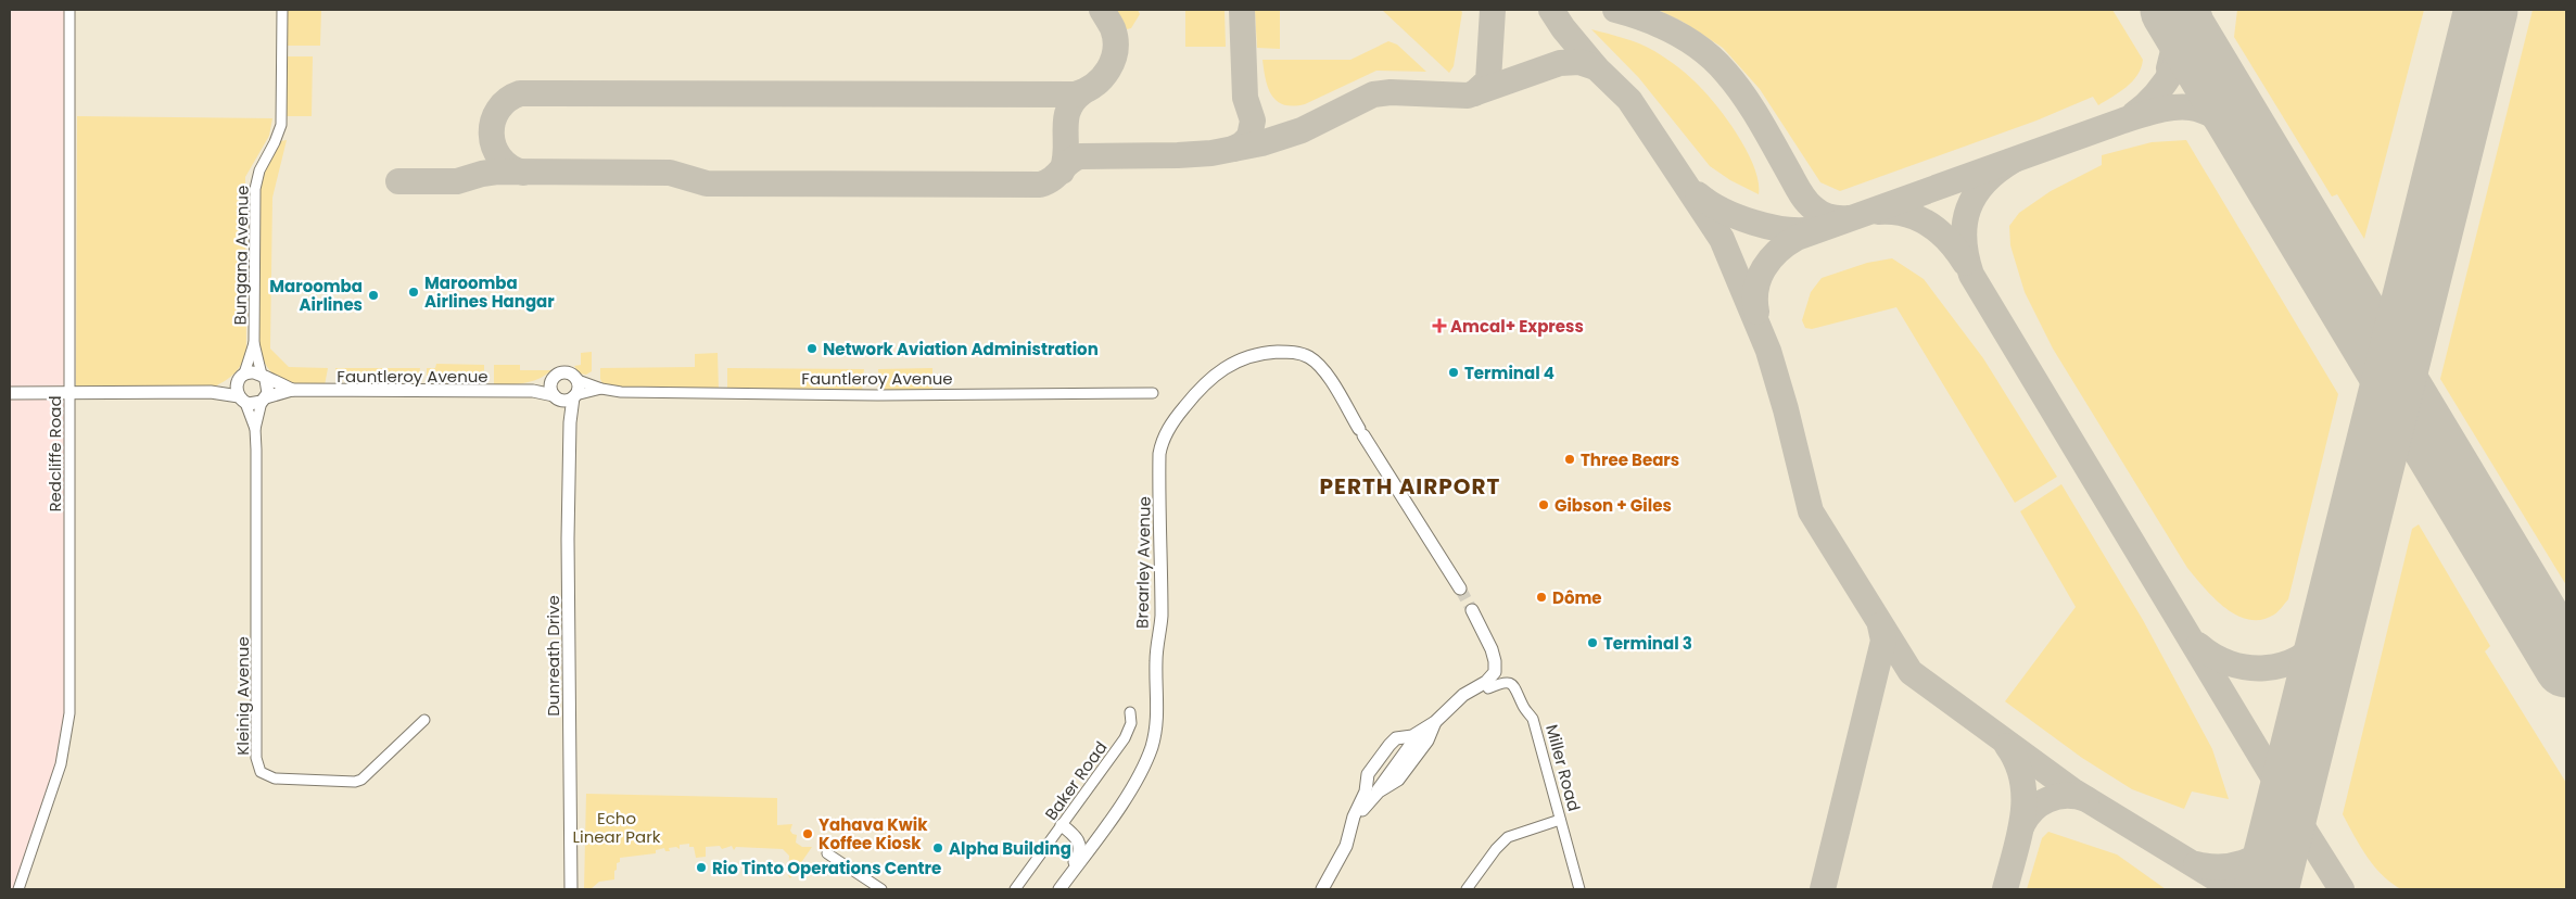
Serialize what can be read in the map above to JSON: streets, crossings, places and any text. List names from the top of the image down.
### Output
{
  "streets": {
    "main road": ["Fauntleroy Avenue", "Brearley Avenue", "Dunreath Drive"],
    "street": [
      "Bungana Avenue",
      "Redcliffe Road",
      "Kleinig Avenue",
      "Miller Road",
      "Baker Road"
    ]
  },
  "crossings": [
    ["Bungana Avenue", "Fauntleroy Avenue"],
    ["Bungana Avenue", "Kleinig Avenue"],
    ["Fauntleroy Avenue", "Dunreath Drive"],
    ["Fauntleroy Avenue", "Kleinig Avenue"]
  ],
  "districts": ["PERTH AIRPORT"],
  "parks": ["Echo Linear Park"],
  "places": {
    "other": [
      "Maroomba Airlines Hangar",
      "Maroomba Airlines",
      "Network Aviation Administration",
      "Terminal 4",
      "Three Bears",
      "Gibson + Giles",
      "Dôme",
      "Terminal 3",
      "Yahava Kwik Koffee Kiosk",
      "Alpha Building",
      "Rio Tinto Operations Centre"
    ],
    "health": ["Amcal+ Express"]
  }
}
